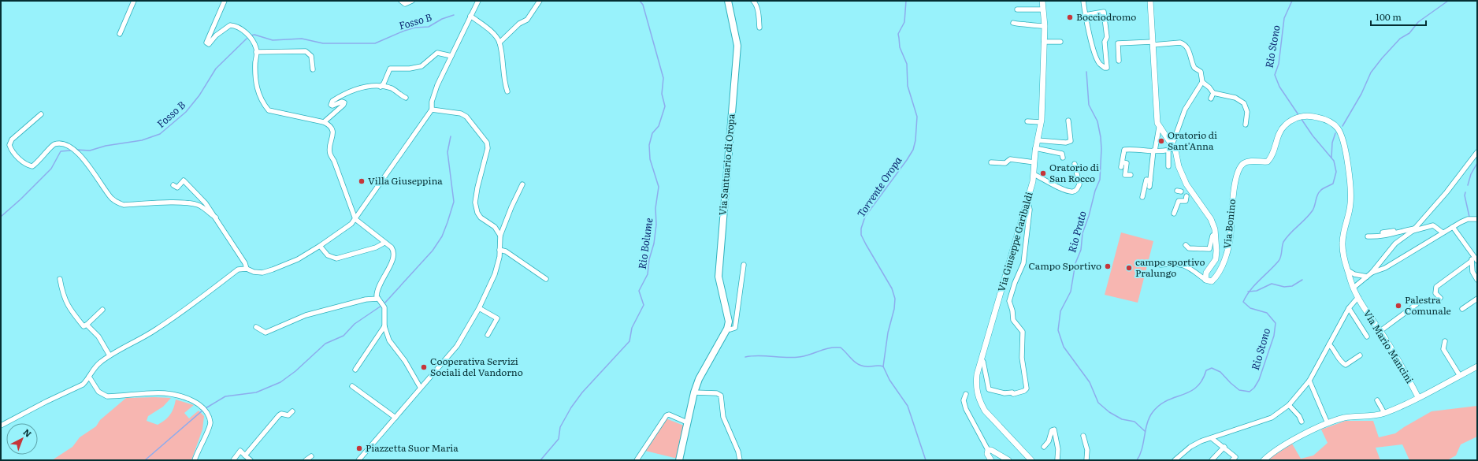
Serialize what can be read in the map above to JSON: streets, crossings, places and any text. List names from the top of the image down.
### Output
{
  "streets": {
    "main road": ["Via Santuario di Oropa"],
    "street": ["Via Bonino", "Via Giuseppe Garibaldi", "Via Mario Mancini"]
  },
  "crossings": [
    ["Via Bonino", "Via Mario Mancini"]
  ],
  "water": [
    "Fosso B",
    "Rio Stono",
    "Torrente Oropa",
    "Rio Prato",
    "Rio Bolume"
  ],
  "places": [
    "Bocciodromo",
    "Oratorio di Sant'Anna",
    "Oratorio di San Rocco",
    "Villa Giuseppina",
    "Campo Sportivo",
    "campo sportivo Pralungo",
    "Palestra Comunale",
    "Cooperativa Servizi Sociali del Vandorno",
    "Piazzetta Suor Maria"
  ],
  "scale_bar": "100 m",
  "north": "top right"
}
